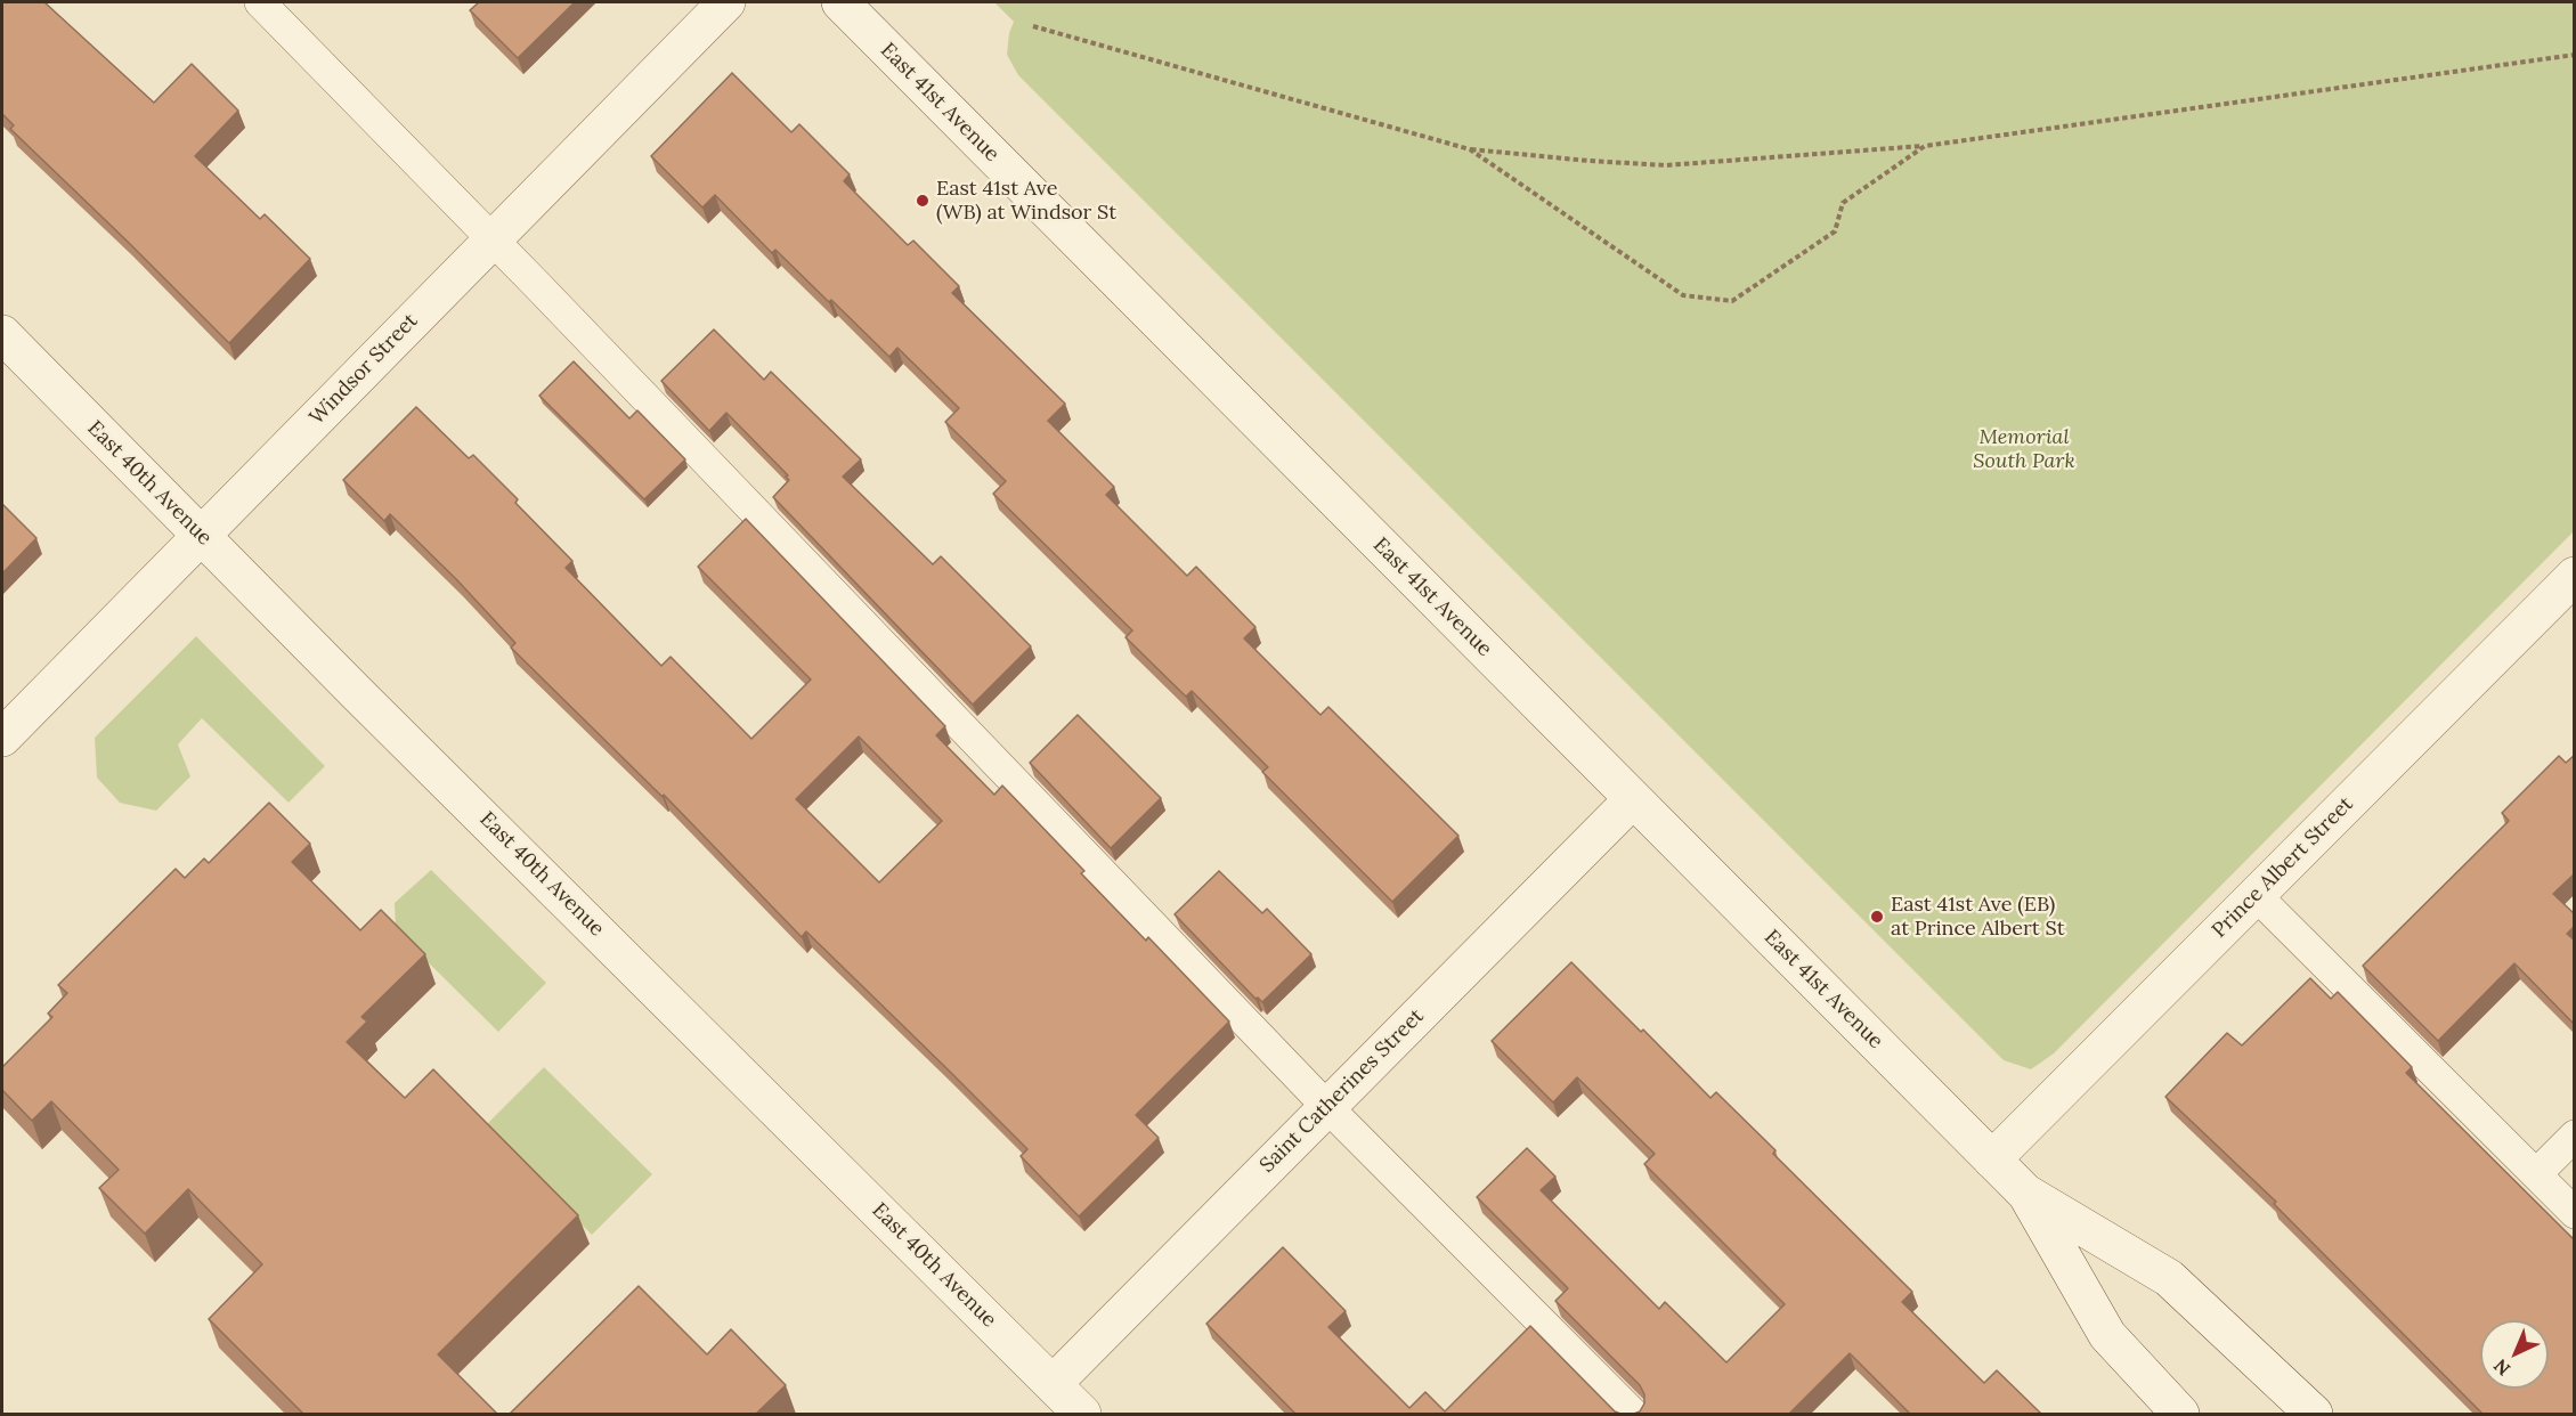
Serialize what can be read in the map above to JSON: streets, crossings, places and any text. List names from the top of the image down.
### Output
{
  "streets": {
    "street": [
      "East 41st Avenue",
      "Windsor Street",
      "East 40th Avenue",
      "Prince Albert Street",
      "Saint Catherines Street"
    ]
  },
  "crossings": [
    ["East 41st Avenue", "Prince Albert Street"],
    ["East 41st Avenue", "Saint Catherines Street"],
    ["Windsor Street", "East 40th Avenue"],
    ["East 40th Avenue", "Saint Catherines Street"]
  ],
  "parks": ["Memorial South Park"],
  "places": ["East 41st Ave (WB) at Windsor St", "East 41st Ave (EB) at Prince Albert St"],
  "north": "bottom left"
}
